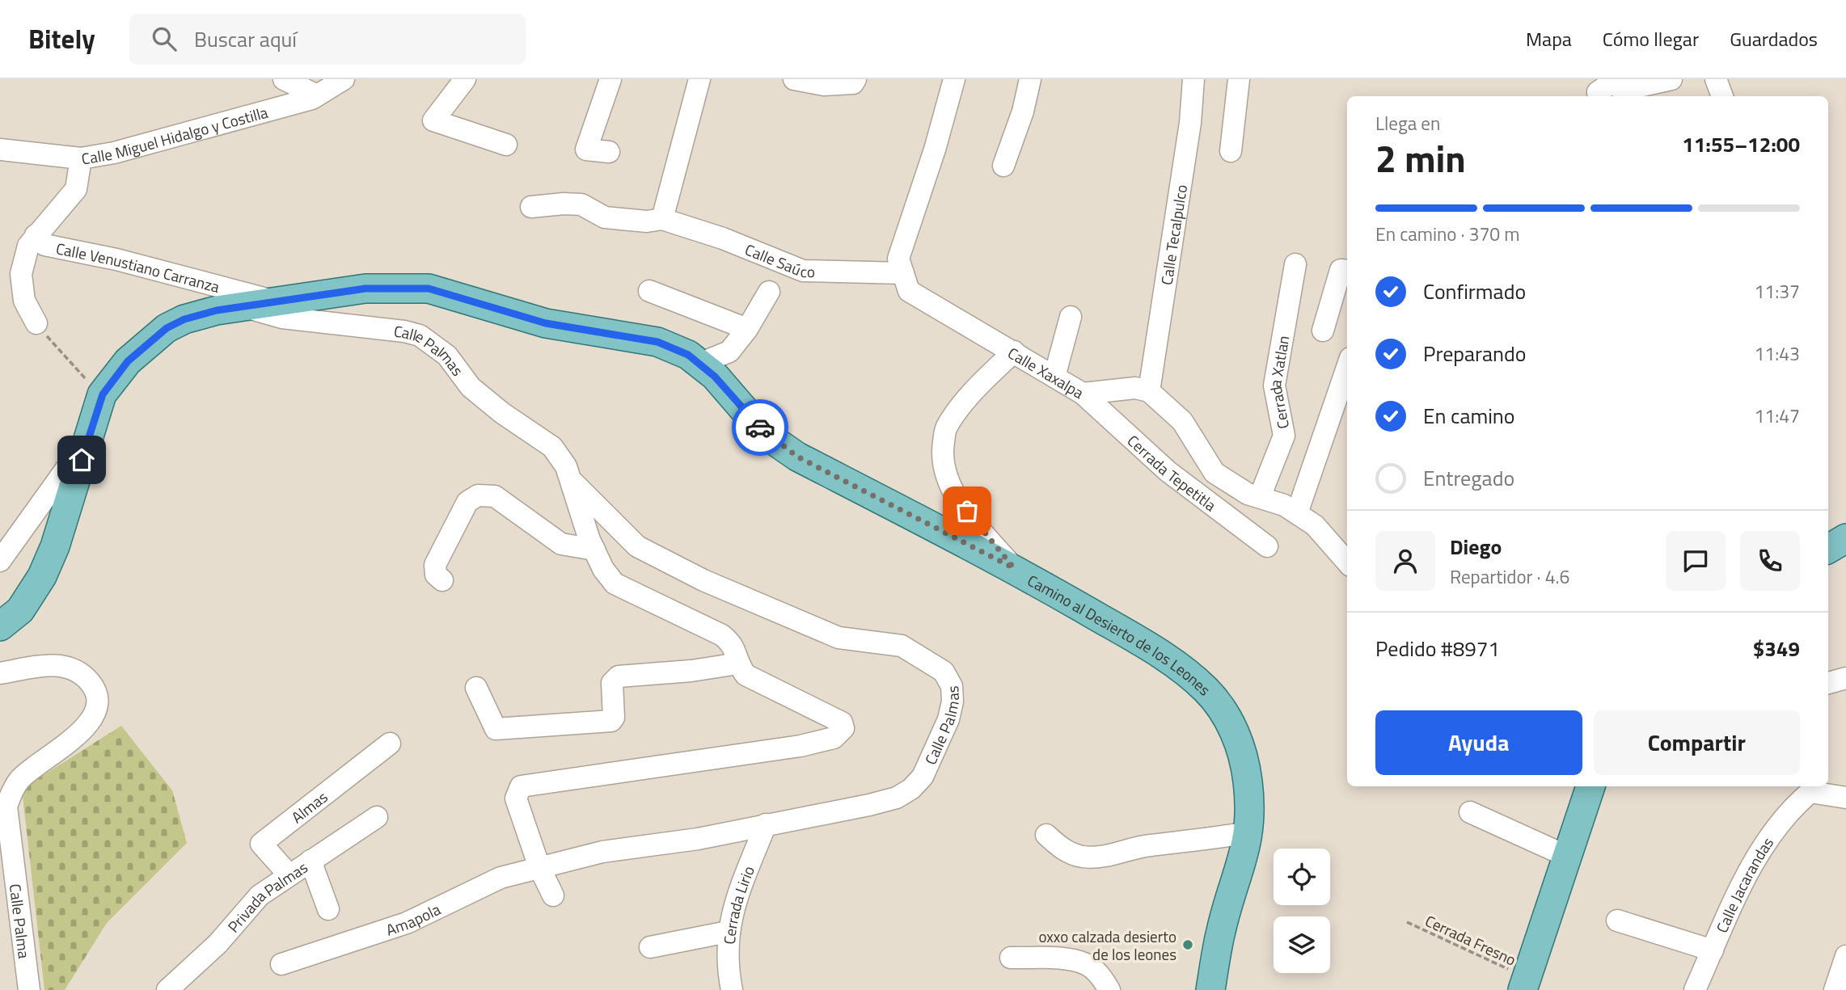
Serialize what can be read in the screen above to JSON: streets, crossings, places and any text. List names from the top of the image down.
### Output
{
  "streets": {
    "main road": ["Camino al Desierto de los Leones"],
    "street": [
      "Calle Miguel Hidalgo y Costilla",
      "Calle Tecalpulco",
      "Calle Saúco",
      "Calle Venustiano Carranza",
      "Calle Palmas",
      "Calle Xaxalpa",
      "Cerrada Xatlan",
      "Cerrada Tepetitla",
      "Almas",
      "Calle Jacarandas",
      "Privada Palmas",
      "Cerrada Lirio",
      "Amapola",
      "Calle Palma"
    ],
    "path": ["Cerrada Fresno"]
  },
  "crossings": [
    ["Calle Miguel Hidalgo y Costilla", "Calle Venustiano Carranza"],
    ["Calle Tecalpulco", "Calle Xaxalpa"],
    ["Calle Saúco", "Calle Xaxalpa"],
    ["Calle Venustiano Carranza", "Camino al Desierto de los Leones"],
    ["Calle Palmas", "Camino al Desierto de los Leones"],
    ["Calle Palmas", "Cerrada Lirio"],
    ["Calle Palmas", "Amapola"],
    ["Calle Xaxalpa", "Cerrada Tepetitla"],
    ["Almas", "Privada Palmas"]
  ],
  "places": ["oxxo calzada desierto de los leones"],
  "page": {
    "header": "Bitely",
    "search": "Buscar aquí",
    "nav": ["Mapa", "Cómo llegar", "Guardados"],
    "heading": ["2 min", "Llega en", "11:55–12:00"],
    "panel": [
      "Diego",
      "Repartidor · 4.6",
      "Pedido #8971",
      "$349"
    ],
    "bar": "En camino · 370 m",
    "list": [
      ["Confirmado", "11:37"],
      ["Preparando", "11:43"],
      ["En camino", "11:47"],
      "Entregado"
    ],
    "buttons": ["Ayuda", "Compartir"]
  }
}
